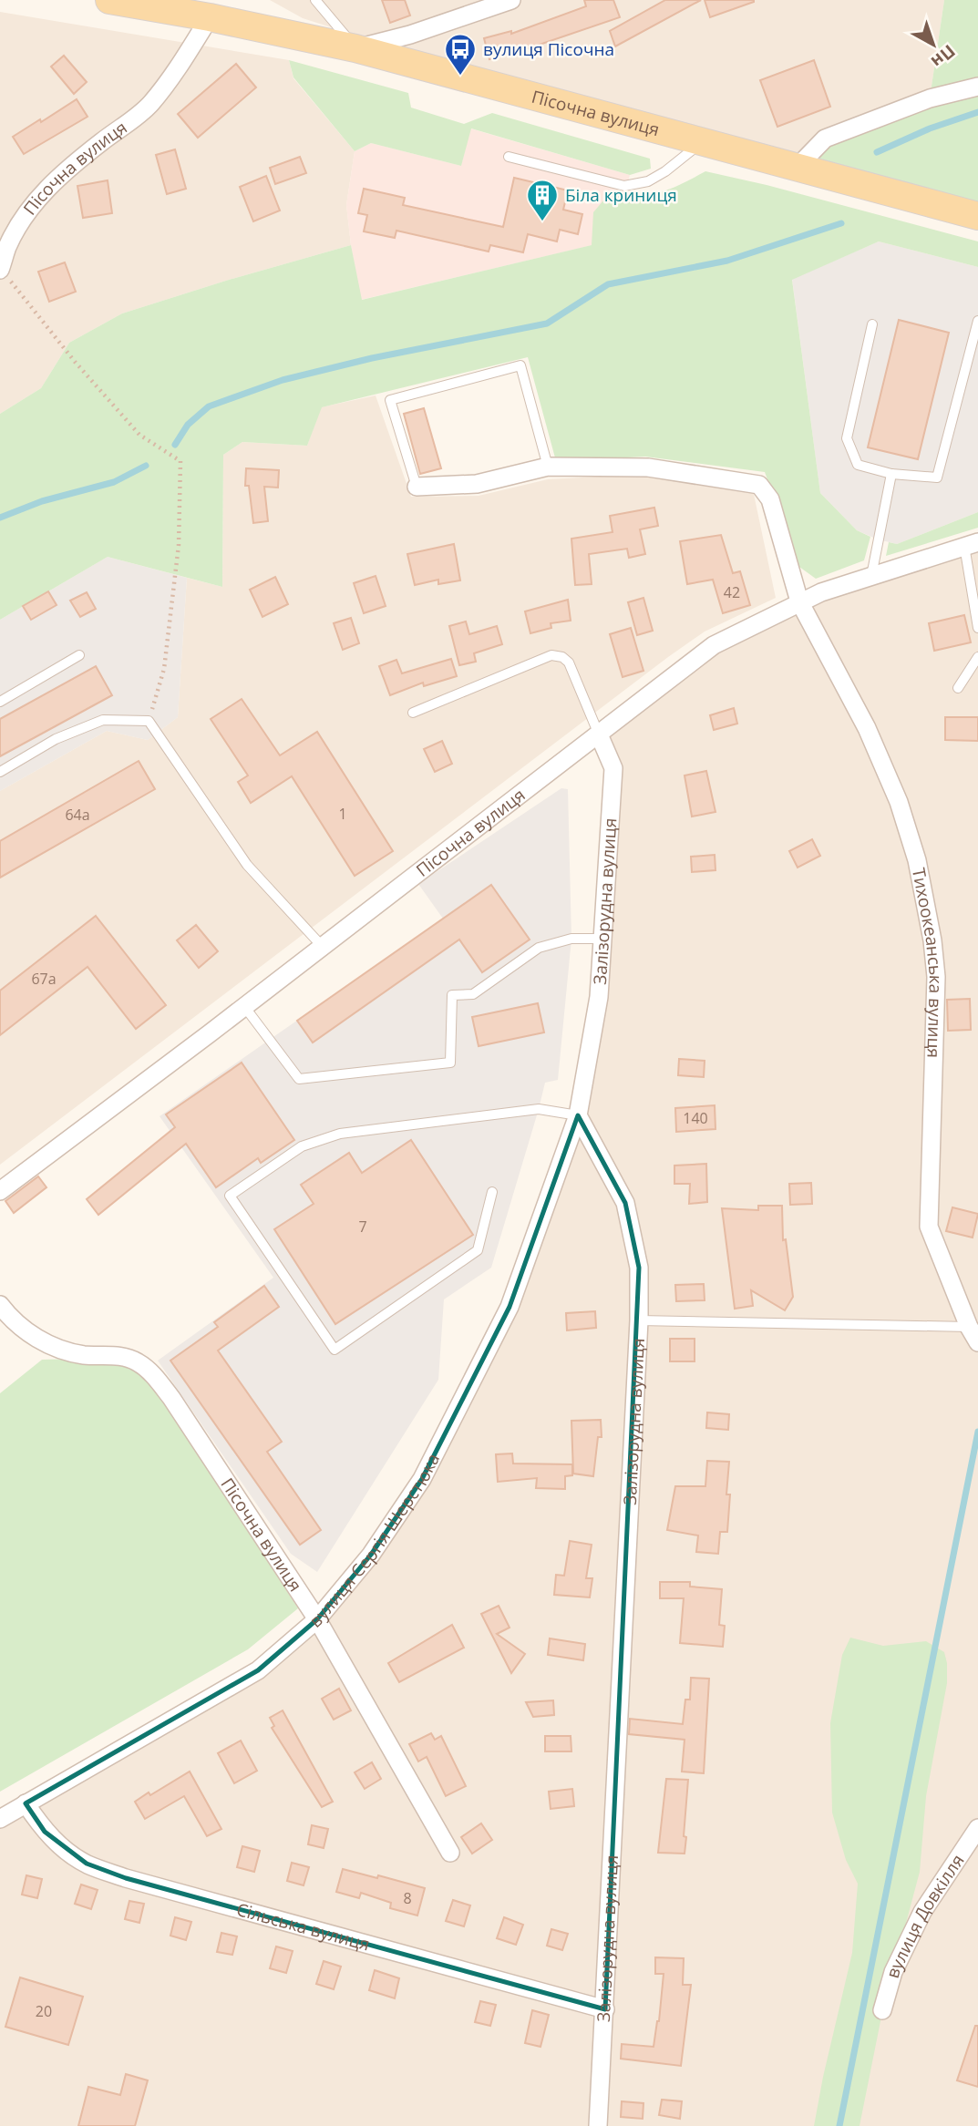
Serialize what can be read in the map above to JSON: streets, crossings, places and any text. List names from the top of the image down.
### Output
{
  "streets": {
    "main road": ["Пісочна вулиця"],
    "street": [
      "Залізорудна вулиця",
      "Тихоокеанська вулиця",
      "вулиця Сергія Шерстюка",
      "вулиця Довкілля",
      "Сільська вулиця"
    ]
  },
  "crossings": [
    ["Пісочна вулиця", "Залізорудна вулиця"],
    ["Пісочна вулиця", "Тихоокеанська вулиця"],
    ["Пісочна вулиця", "вулиця Сергія Шерстюка"],
    ["Залізорудна вулиця", "вулиця Сергія Шерстюка"],
    ["Залізорудна вулиця", "Сільська вулиця"],
    ["вулиця Сергія Шерстюка", "Сільська вулиця"]
  ],
  "places": {
    "bus stop": ["вулиця Пісочна"],
    "building": ["Біла криниця"]
  },
  "house_numbers": [
    "42",
    "1",
    "64а",
    "67а",
    "140",
    "7",
    "8",
    "20"
  ],
  "north": "bottom right"
}
